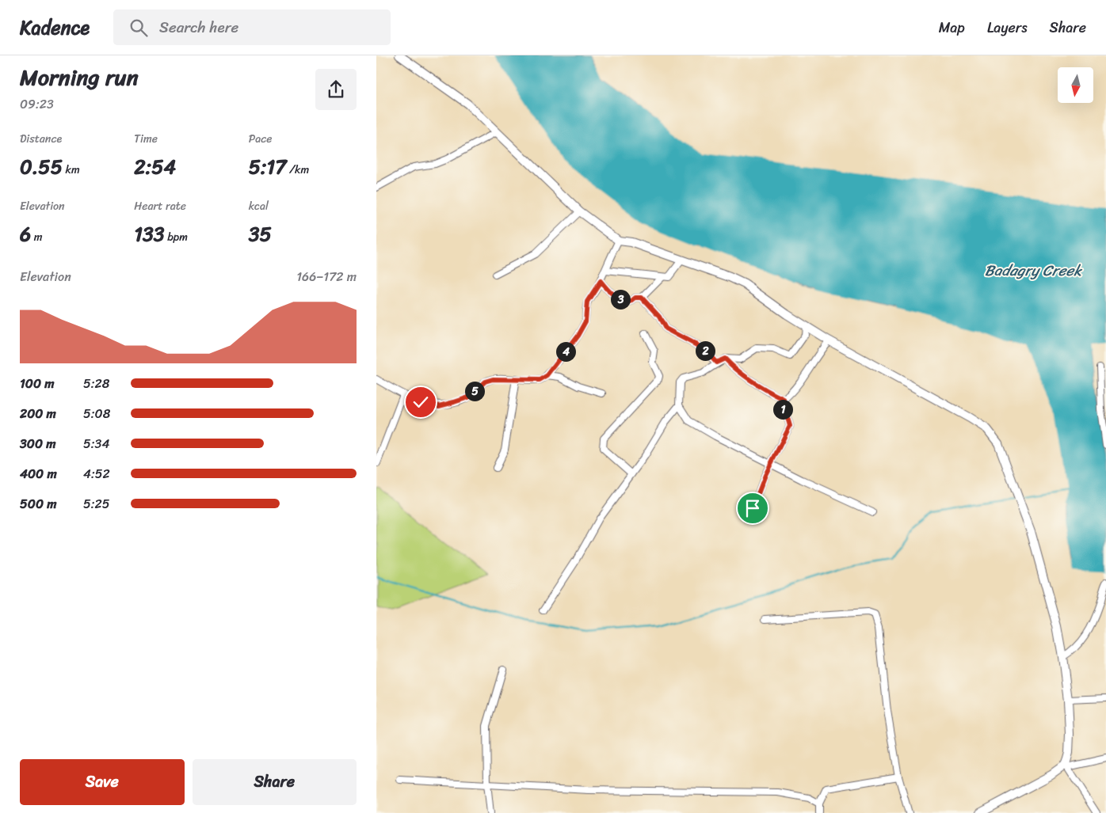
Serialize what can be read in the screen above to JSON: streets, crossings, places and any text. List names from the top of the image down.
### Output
{
  "water": ["Badagry Creek"],
  "north": "bottom",
  "page": {
    "header": "Kadence",
    "search": "Search here",
    "nav": ["Map", "Layers", "Share"],
    "heading": ["Morning run", "09:23"],
    "stats": [
      ["Distance", "0.55 km"],
      ["Time", "2:54"],
      ["Pace", "5:17 /km"],
      ["Elevation", "6 m"],
      ["Heart rate", "133 bpm"],
      ["kcal", "35"]
    ],
    "chart": ["Elevation", "166–172 m"],
    "pins": [
      "3",
      "2",
      "4",
      "5",
      "1"
    ],
    "list": [
      {
        "name": "100 m",
        "note": "5:28"
      },
      {
        "name": "200 m",
        "note": "5:08"
      },
      {
        "name": "300 m",
        "note": "5:34"
      },
      {
        "name": "400 m",
        "note": "4:52"
      },
      {
        "name": "500 m",
        "note": "5:25"
      }
    ],
    "buttons": ["Save", "Share"]
  }
}
